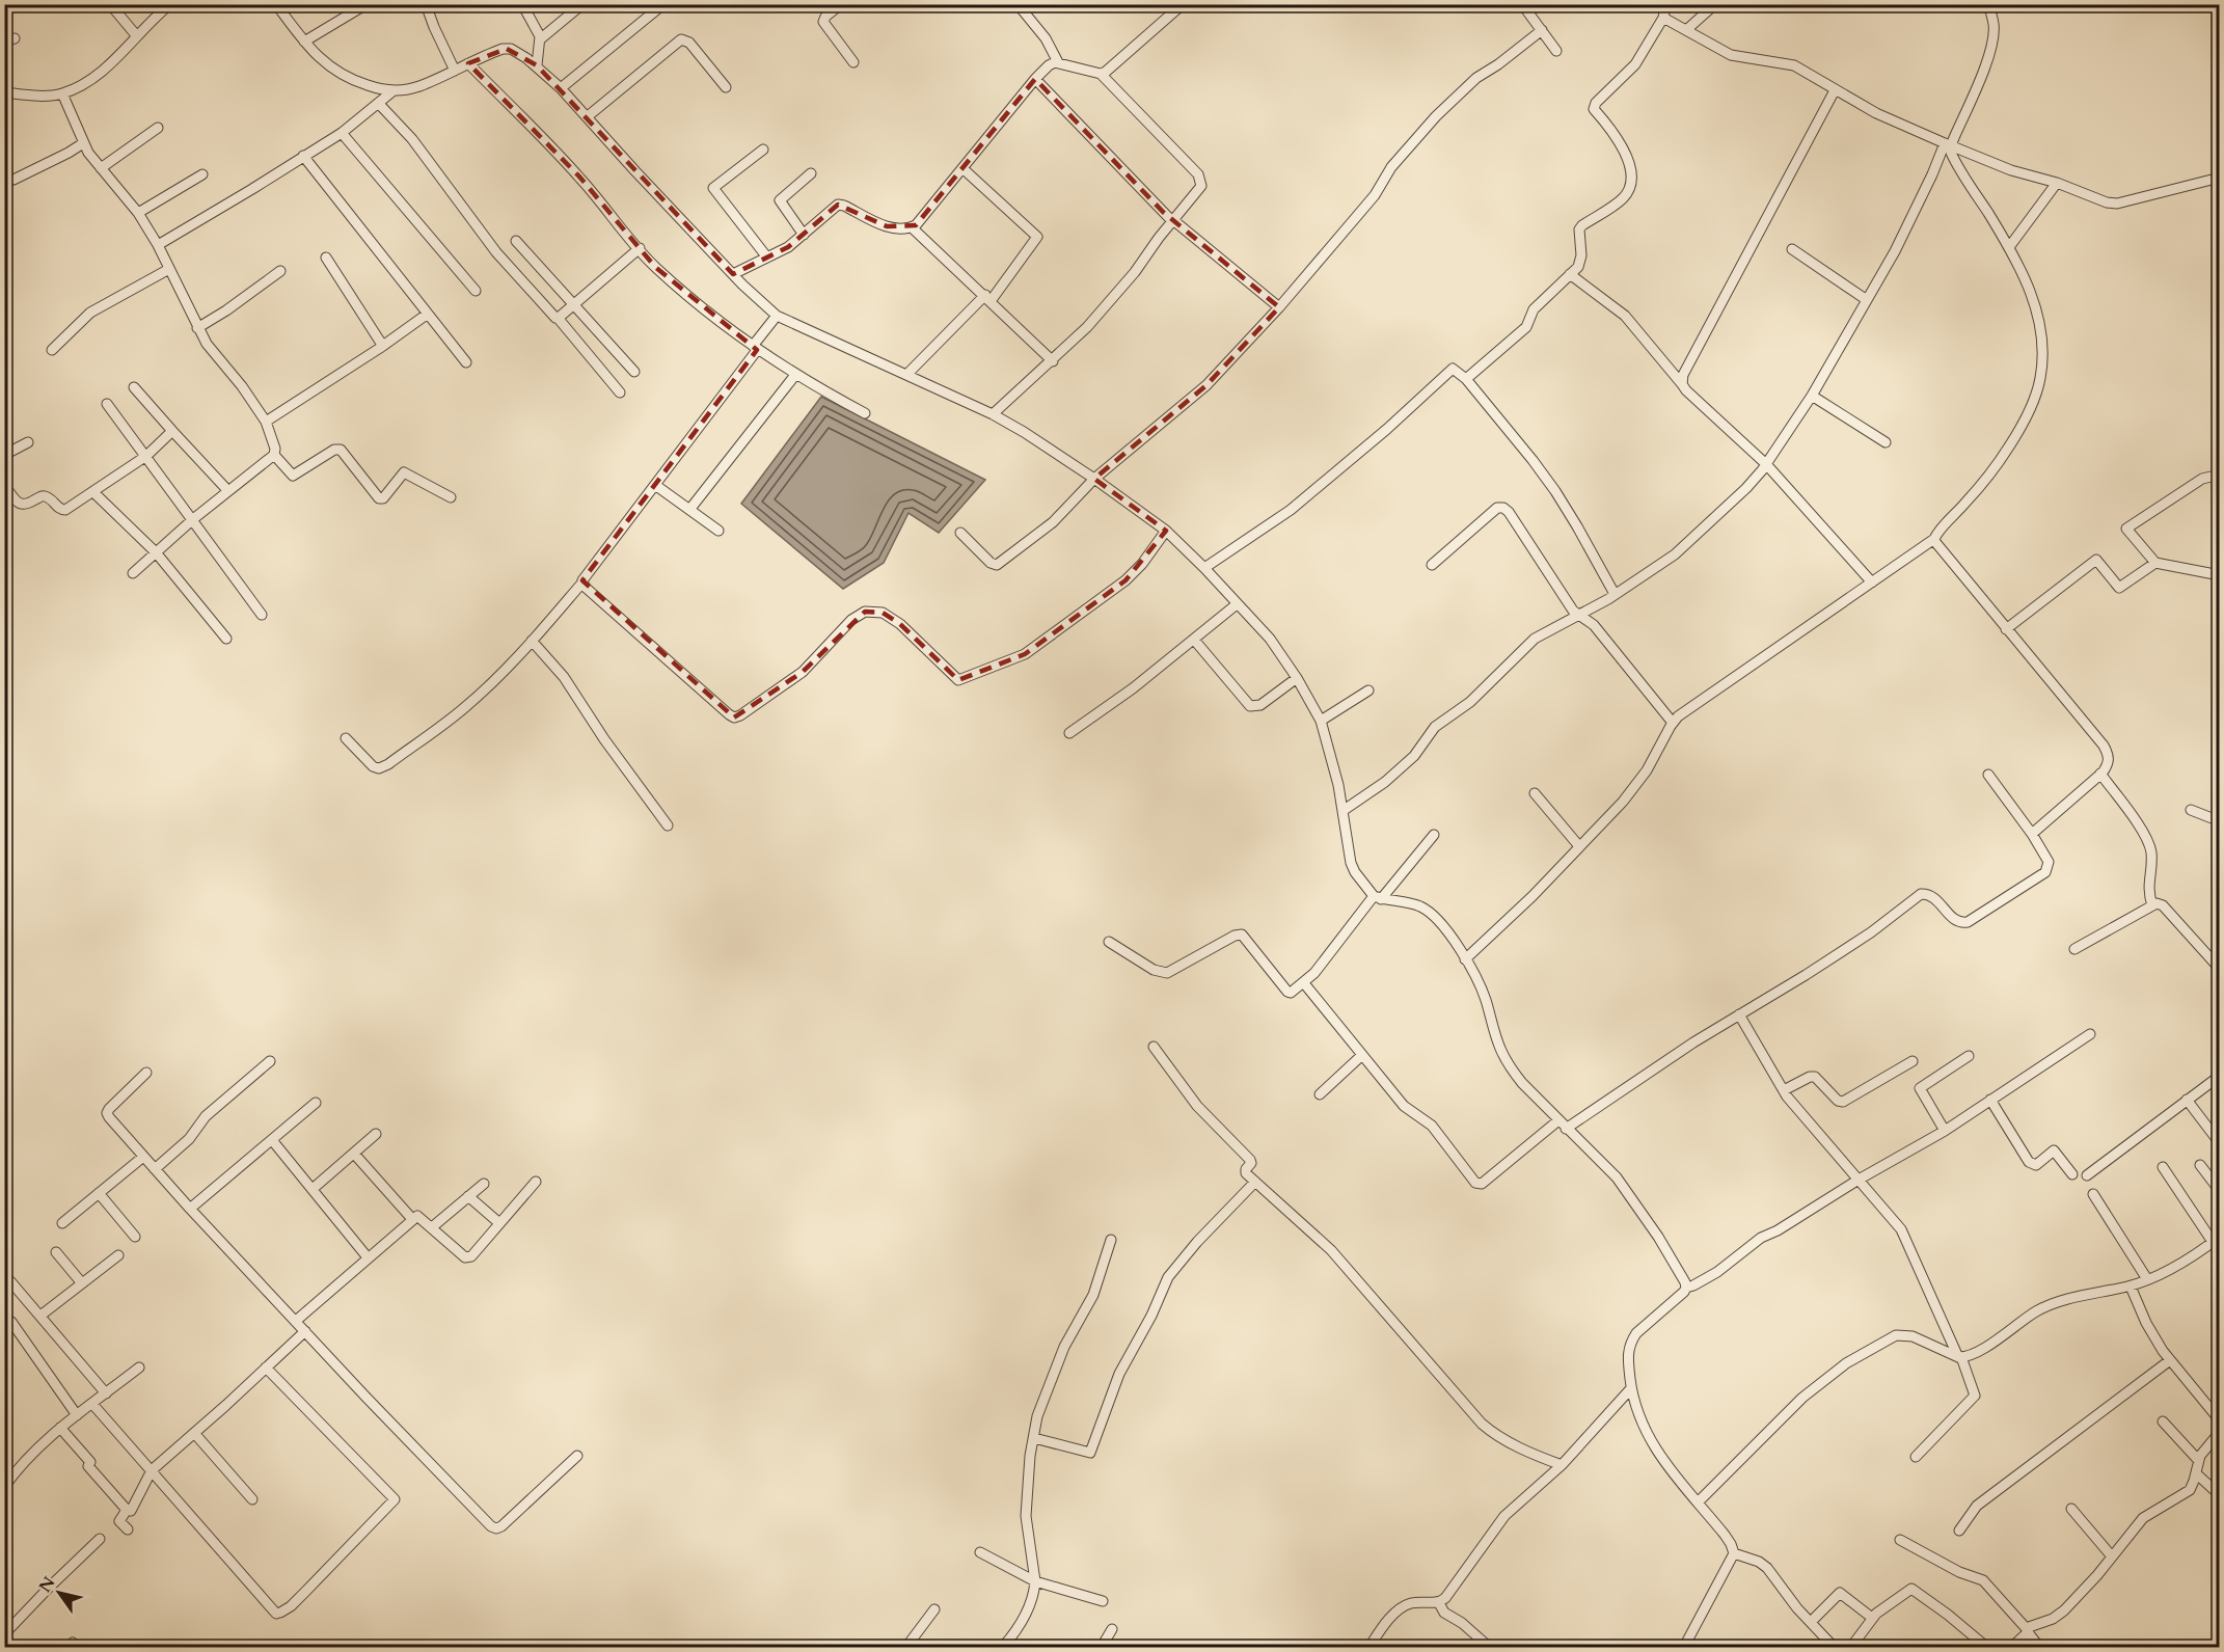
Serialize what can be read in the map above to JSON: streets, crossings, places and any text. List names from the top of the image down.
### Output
{
  "north": "top left"
}
